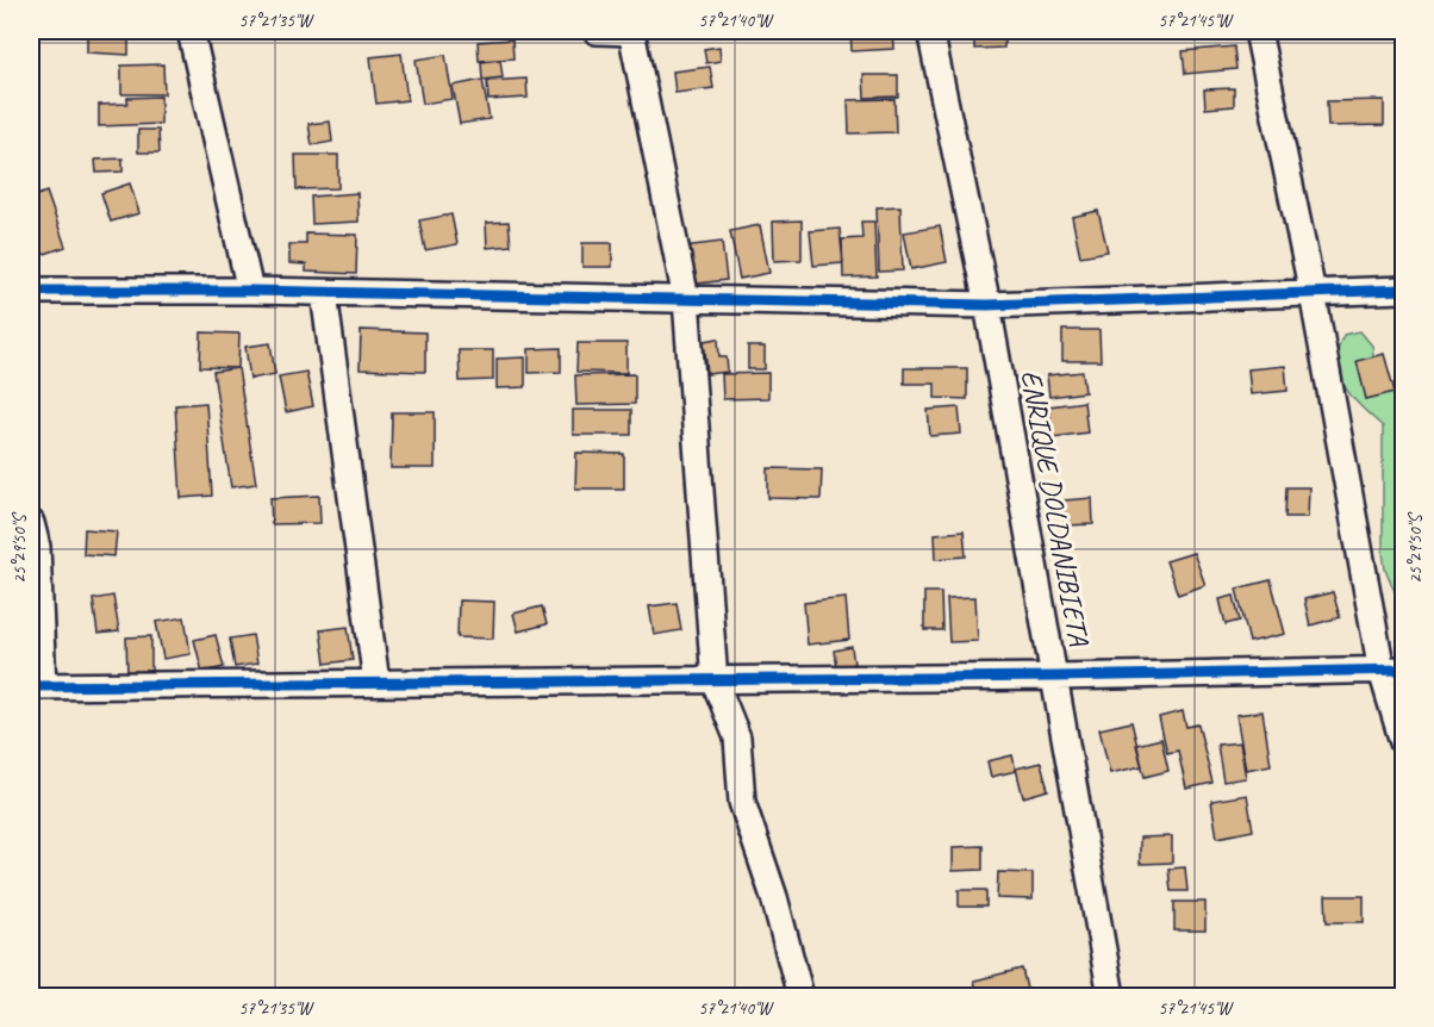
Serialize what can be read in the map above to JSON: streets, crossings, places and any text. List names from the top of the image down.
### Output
{
  "streets": {
    "street": ["ENRIQUE DOLDANIBIETA"]
  },
  "coordinates": [
    "57°21'35\"W",
    "57°21'40\"W",
    "57°21'45\"W",
    "25°29'50\"S"
  ]
}
